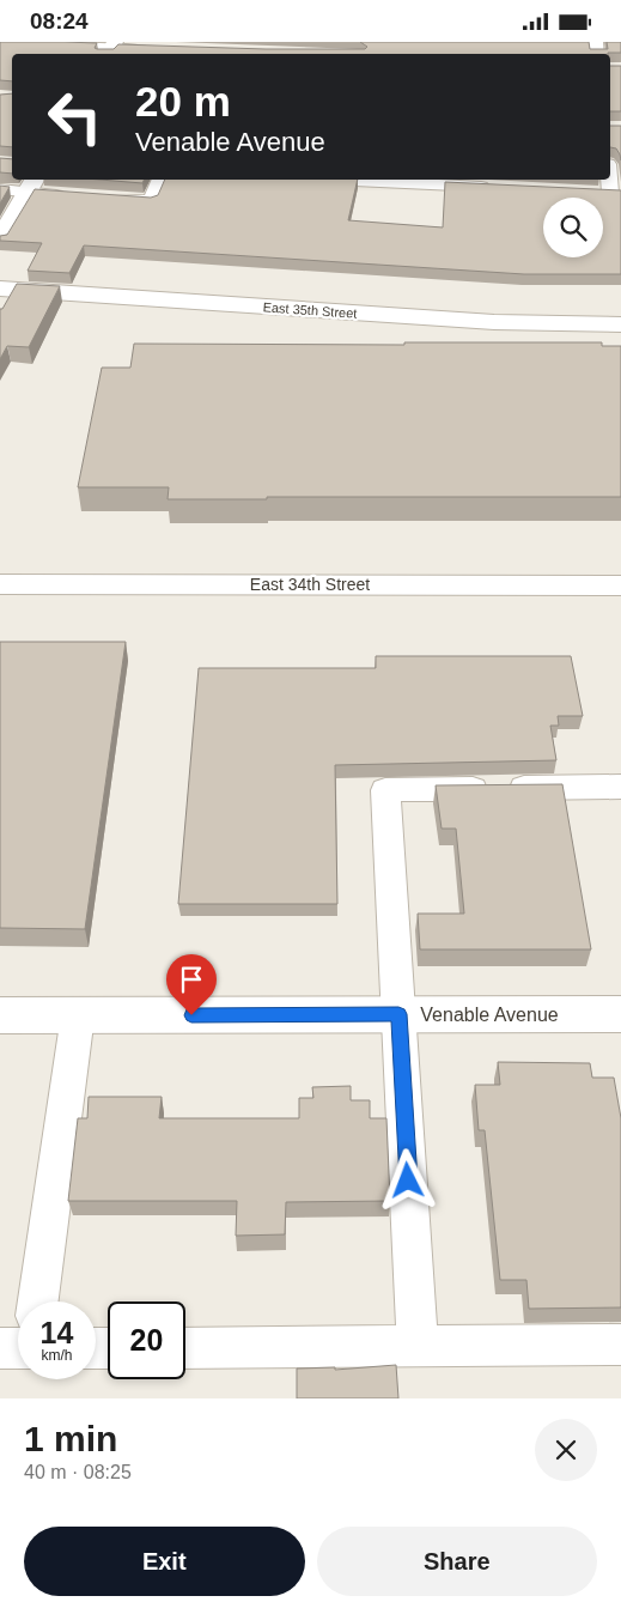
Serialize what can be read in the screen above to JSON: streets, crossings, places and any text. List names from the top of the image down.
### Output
{
  "streets": {
    "street": ["East 35th Street", "East 34th Street", "Venable Avenue"]
  },
  "page": {
    "status": "08:24",
    "turn": ["20 m", "Venable Avenue"],
    "speed": "14 km/h",
    "limit": "20",
    "heading": ["1 min", "40 m · 08:25"],
    "buttons": ["Exit", "Share"]
  }
}
